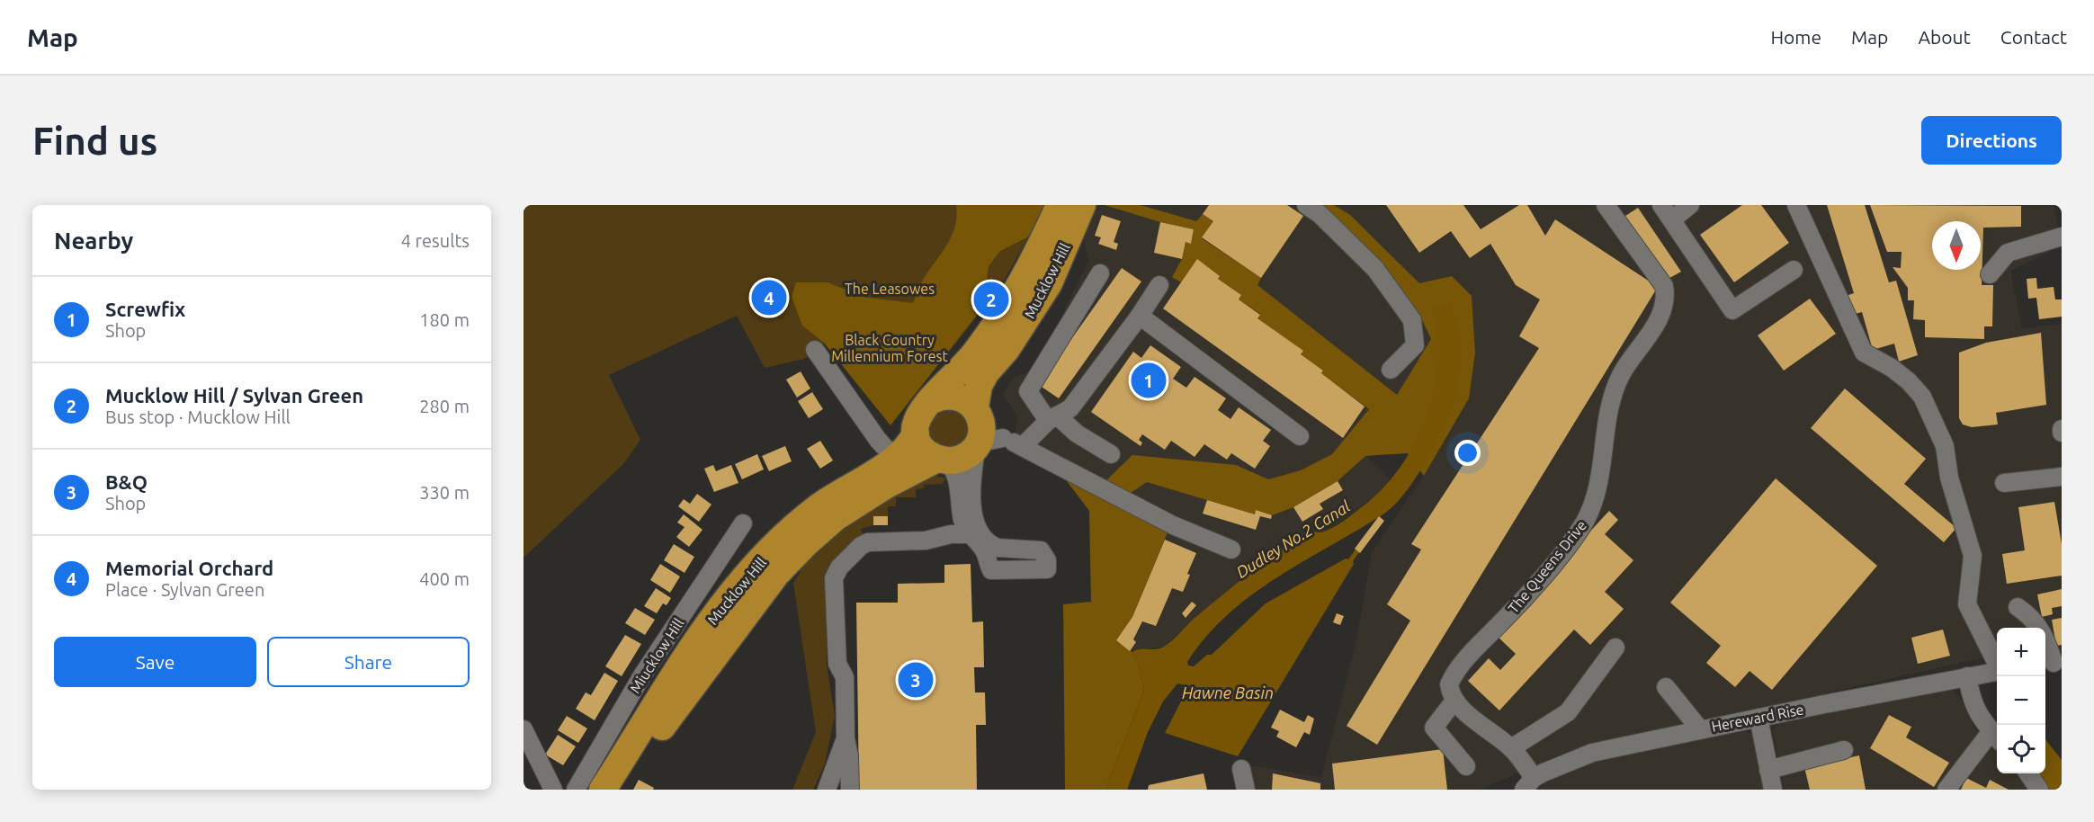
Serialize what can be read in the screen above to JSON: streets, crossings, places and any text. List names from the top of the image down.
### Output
{
  "streets": {
    "highway": ["Mucklow Hill"],
    "street": ["The Queens Drive", "Miucklow Hill", "Hereward Rise"]
  },
  "water": ["Dudley No.2 Canal", "Hawne Basin"],
  "parks": ["The Leasowes", "Black Country Millennium Forest"],
  "north": "bottom",
  "page": {
    "header": "Map",
    "nav": [
      "Home",
      "Map",
      "About",
      "Contact"
    ],
    "buttons": [
      "Directions",
      ["Save", "Share"]
    ],
    "title": "Find us",
    "heading": ["Nearby", "4 results"],
    "list": [
      {
        "mark": "1",
        "name": "Screwfix",
        "note": "Shop",
        "value": "180 m"
      },
      {
        "mark": "2",
        "name": "Mucklow Hill / Sylvan Green",
        "note": "Bus stop · Mucklow Hill",
        "value": "280 m"
      },
      {
        "mark": "3",
        "name": "B&Q",
        "note": "Shop",
        "value": "330 m"
      },
      {
        "mark": "4",
        "name": "Memorial Orchard",
        "note": "Place · Sylvan Green",
        "value": "400 m"
      }
    ],
    "pins": [
      "4",
      "2",
      "1",
      "3"
    ],
    "map_buttons": ["+", "−"]
  }
}
